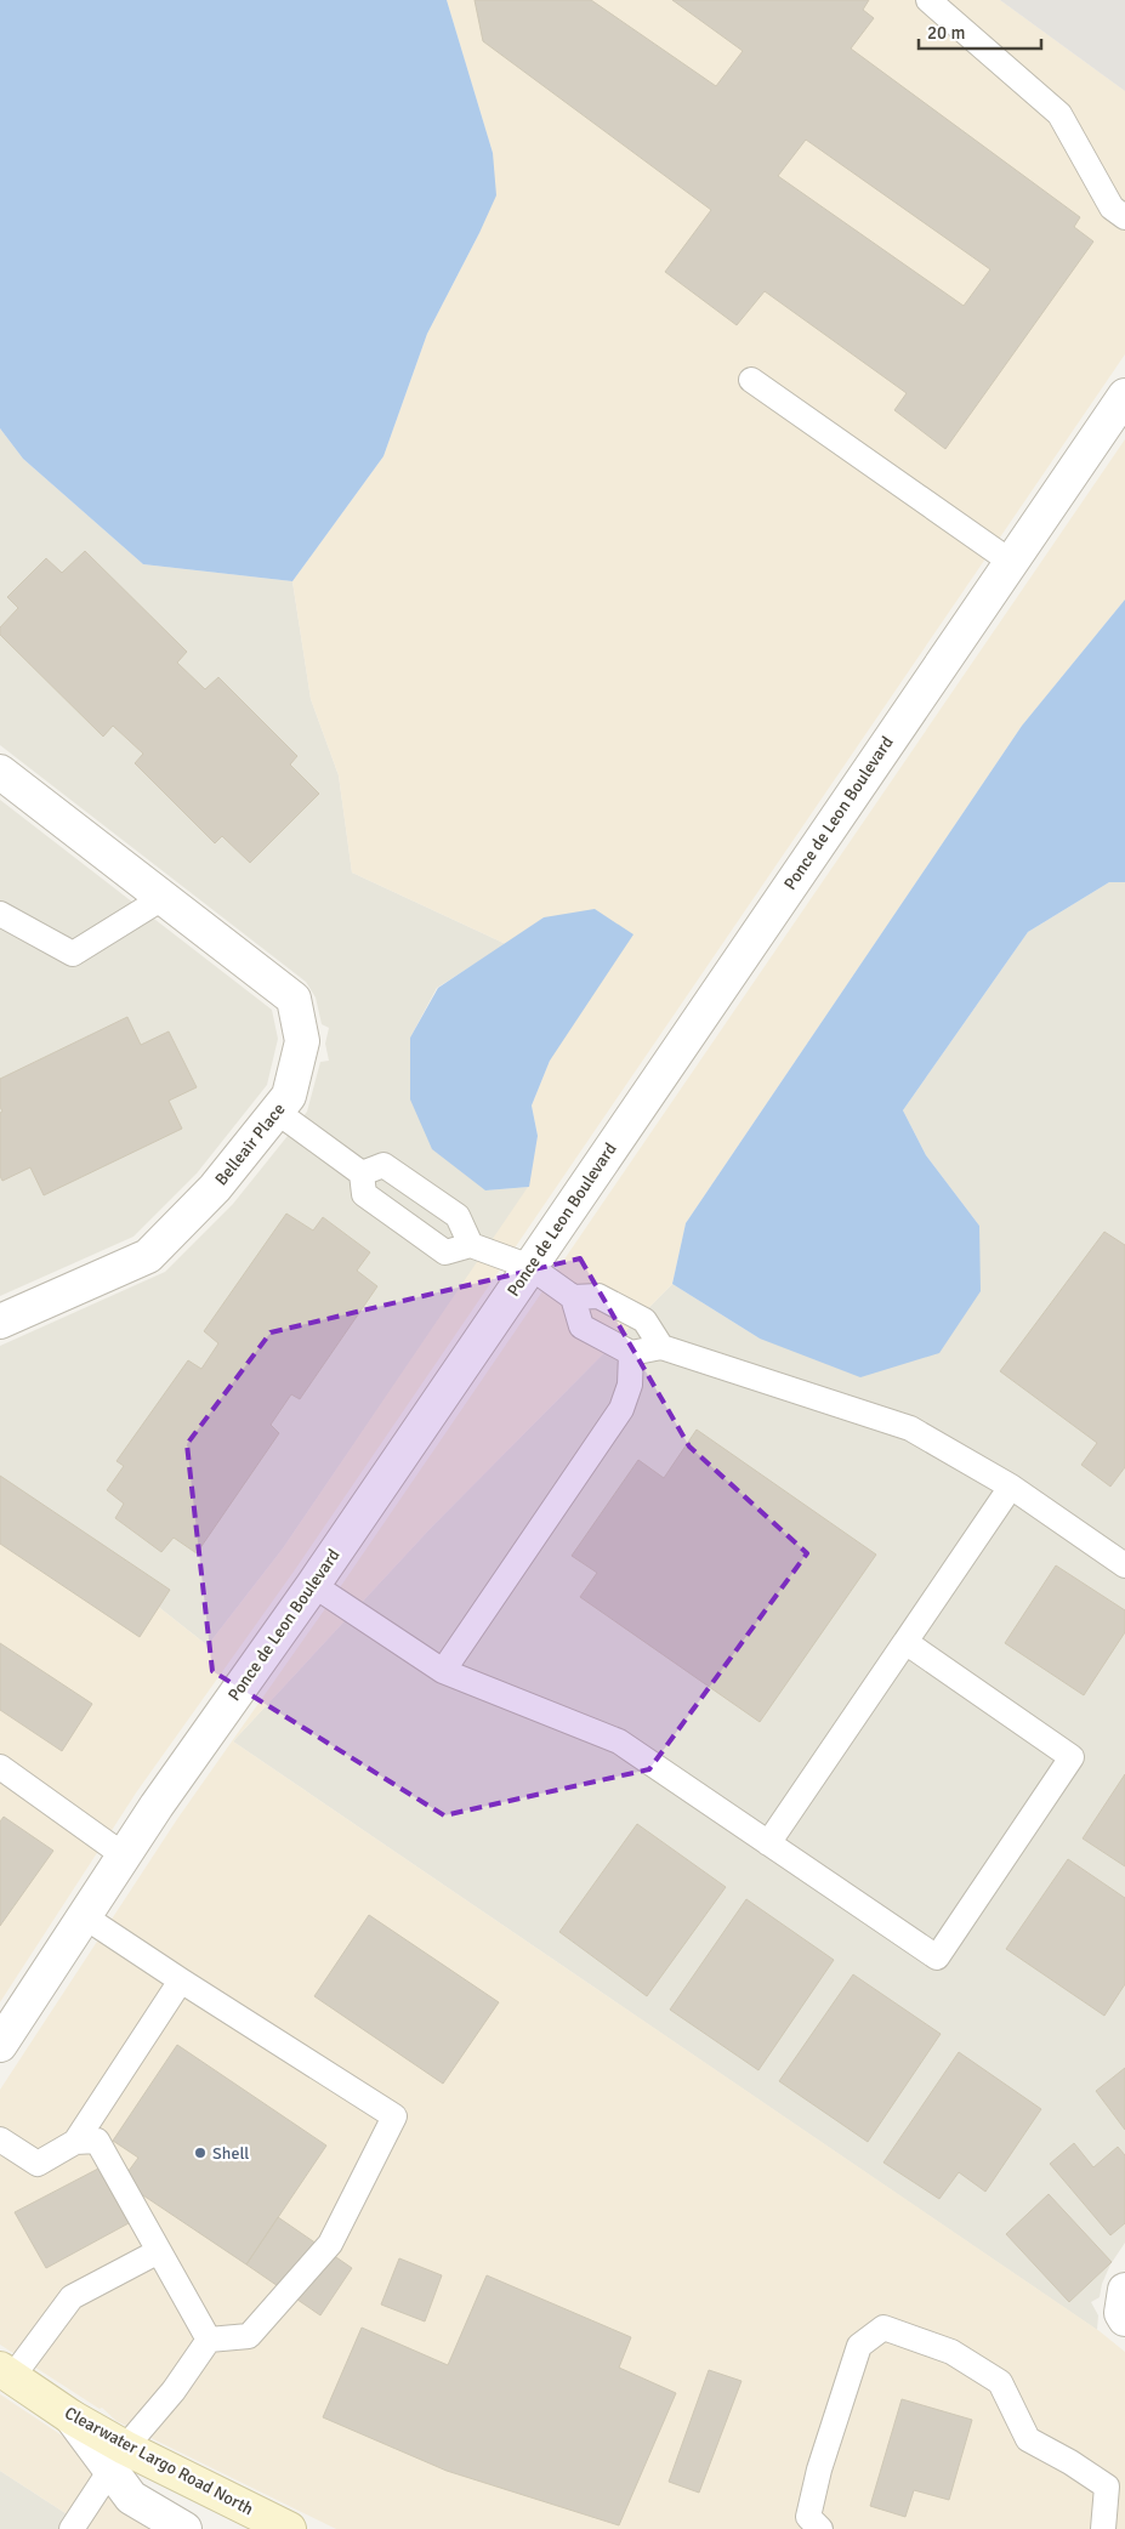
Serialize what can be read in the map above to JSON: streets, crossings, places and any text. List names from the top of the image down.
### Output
{
  "streets": {
    "main road": ["Clearwater Largo Road North"],
    "street": ["Ponce de Leon Boulevard", "Belleair Place"]
  },
  "places": ["Shell"],
  "scale_bar": "20 m"
}
